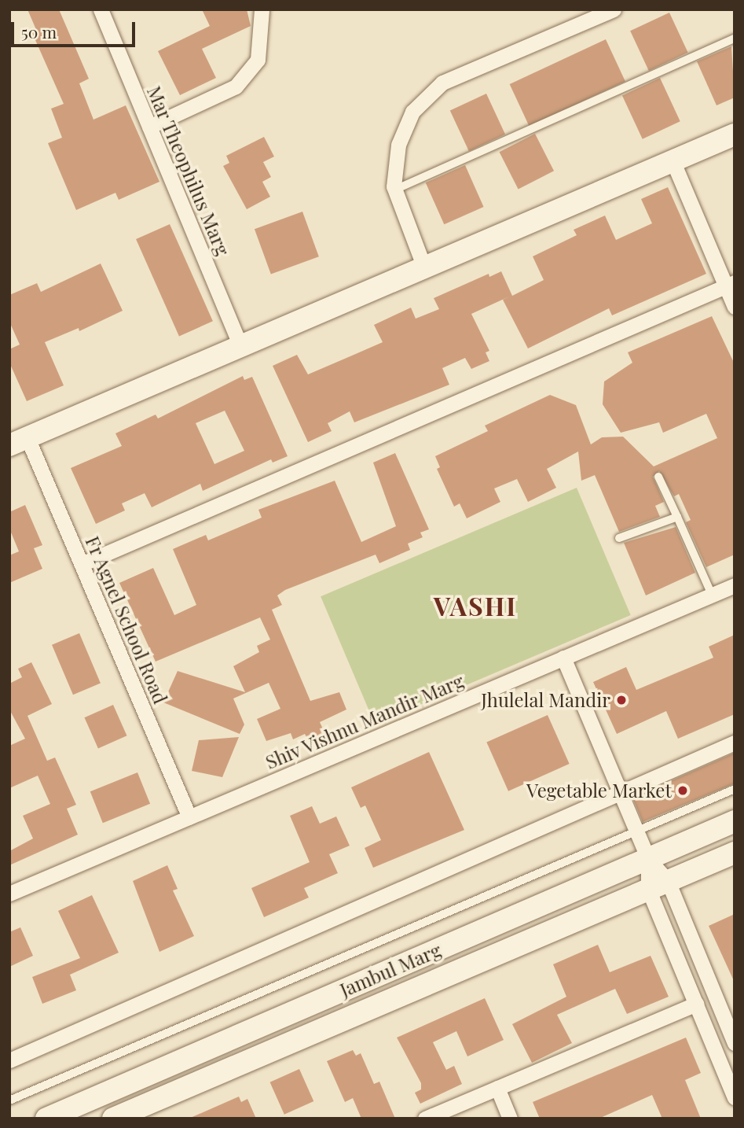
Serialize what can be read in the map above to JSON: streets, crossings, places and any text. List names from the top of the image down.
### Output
{
  "streets": {
    "main road": ["Jambul Marg"],
    "street": ["Mar Theophilus Marg", "Fr Agnel School Road", "Shiv Vishnu Mandir Marg"]
  },
  "crossings": [
    ["Fr Agnel School Road", "Shiv Vishnu Mandir Marg"]
  ],
  "districts": ["VASHI"],
  "places": ["Jhulelal Mandir", "Vegetable Market"],
  "scale_bar": "50 m"
}
